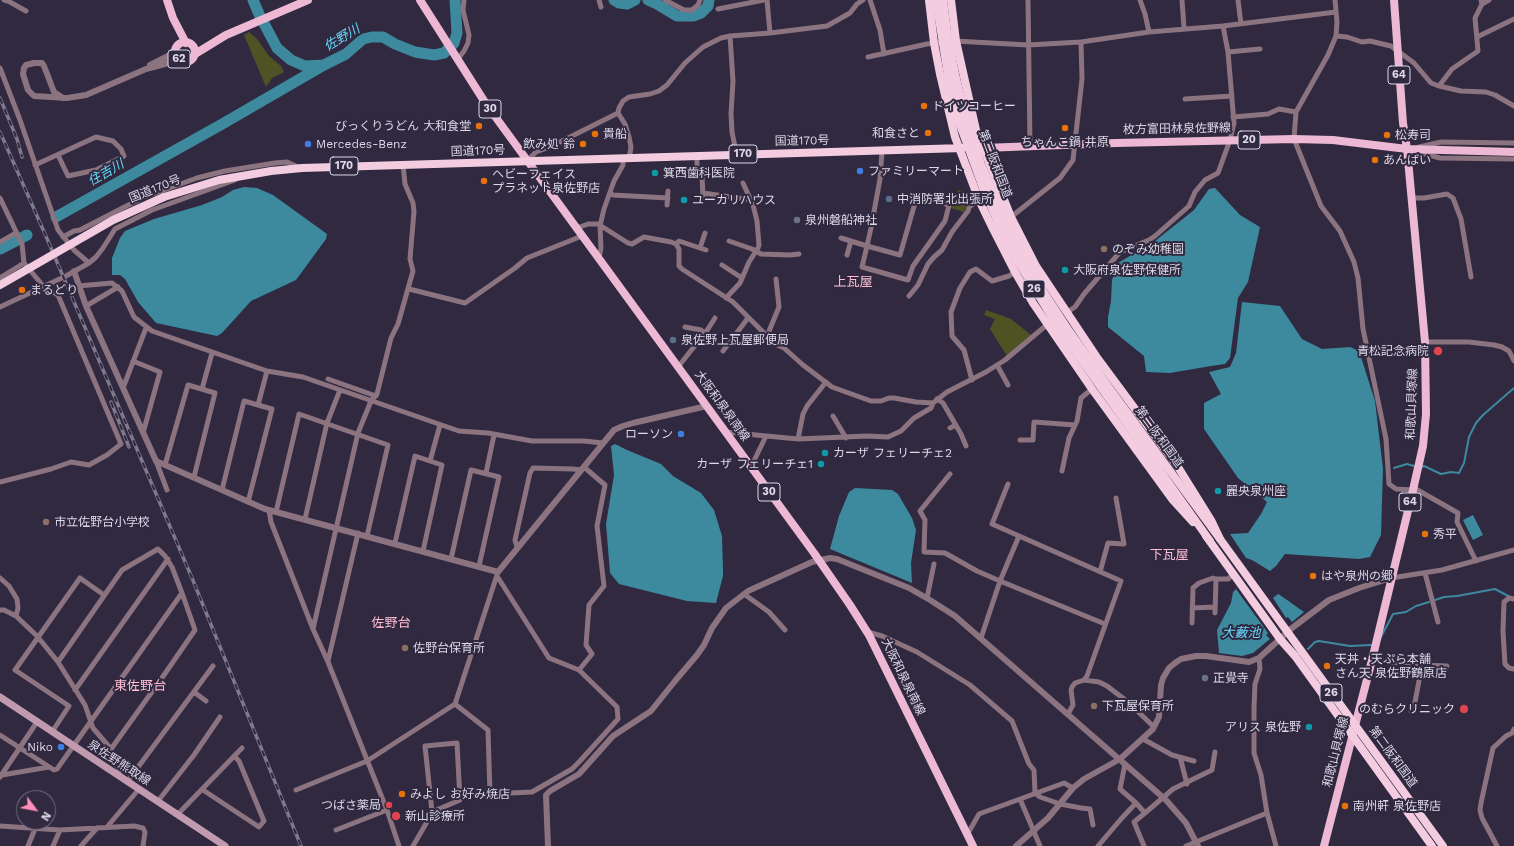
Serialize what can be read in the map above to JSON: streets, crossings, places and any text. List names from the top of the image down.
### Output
{
  "streets": {
    "highway": [
      "国道170号",
      "170",
      "第二阪和国道",
      "26"
    ],
    "main road": [
      "62",
      "64",
      "30",
      "枚方富田林泉佐野線",
      "20",
      "和歌山貝塚線",
      "大阪和泉泉南線",
      "泉佐野熊取線"
    ]
  },
  "crossings": [
    ["枚方富田林泉佐野線", "国道170号"],
    ["枚方富田林泉佐野線", "26"],
    ["枚方富田林泉佐野線", "和歌山貝塚線"],
    ["国道170号", "26"],
    ["国道170号", "大阪和泉泉南線"],
    ["第二阪和国道", "26"],
    ["第二阪和国道", "和歌山貝塚線"]
  ],
  "districts": [
    "上瓦屋",
    "下瓦屋",
    "佐野台",
    "東佐野台"
  ],
  "water": ["佐野川", "住吉川", "大藪池"],
  "places": [
    "ドイツコーヒー",
    "びっくりうどん 大和食堂",
    "ちゃんこ鍋 井原",
    "和食さと",
    "貴船",
    "松寿司",
    "Mercedes-Benz",
    "飲み処 鈴",
    "あんばい",
    "ファミリーマート",
    "箕西歯科医院",
    "ヘビーフェイス プラネット泉佐野店",
    "中消防署北出張所",
    "ユーカリハウス",
    "泉州磐船神社",
    "のぞみ幼稚園",
    "大阪府泉佐野保健所",
    "まるどり",
    "泉佐野上瓦屋郵便局",
    "青松記念病院",
    "ローソン",
    "カーザ フェリーチェ2",
    "カーザ フェリーチェ1",
    "麗央泉州座",
    "市立佐野台小学校",
    "秀平",
    "はや泉州の郷",
    "佐野台保育所",
    "天丼・天ぷら本舗 さん天 泉佐野鶴原店",
    "正覺寺",
    "下瓦屋保育所",
    "のむらクリニック",
    "アリス 泉佐野",
    "Niko",
    "みよし お好み焼店",
    "つばさ薬局",
    "南州軒 泉佐野店",
    "新山診療所"
  ],
  "north": "bottom right"
}
